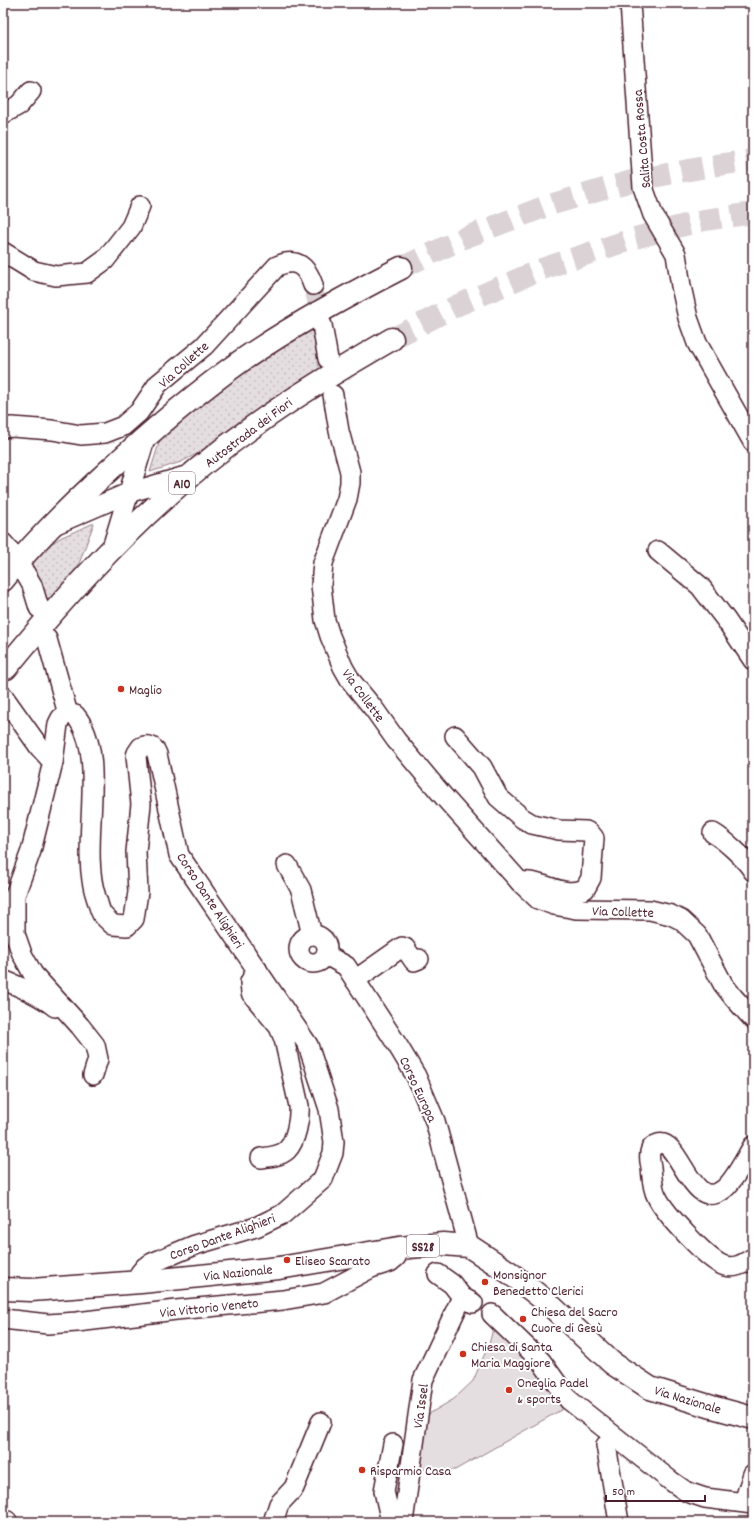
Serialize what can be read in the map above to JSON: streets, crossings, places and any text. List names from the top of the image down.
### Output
{
  "streets": {
    "main road": [
      "Autostrada dei Fiori",
      "A10",
      "SS28",
      "Via Nazionale"
    ],
    "street": [
      "Salita Costa Rossa",
      "Via Collette",
      "Corso Dante Alighieri",
      "Corso Europa",
      "Via Vittorio Veneto",
      "Via Issel"
    ]
  },
  "crossings": [
    ["Corso Dante Alighieri", "Via Nazionale"],
    ["Corso Europa", "Via Nazionale"],
    ["Via Nazionale", "Via Vittorio Veneto"]
  ],
  "places": [
    "Maglio",
    "Eliseo Scarato",
    "Monsignor Benedetto Clerici",
    "Chiesa del Sacro Cuore di Gesù",
    "Chiesa di Santa Maria Maggiore",
    "Oneglia Padel & sports",
    "Risparmio Casa"
  ],
  "scale_bar": "50 m"
}
